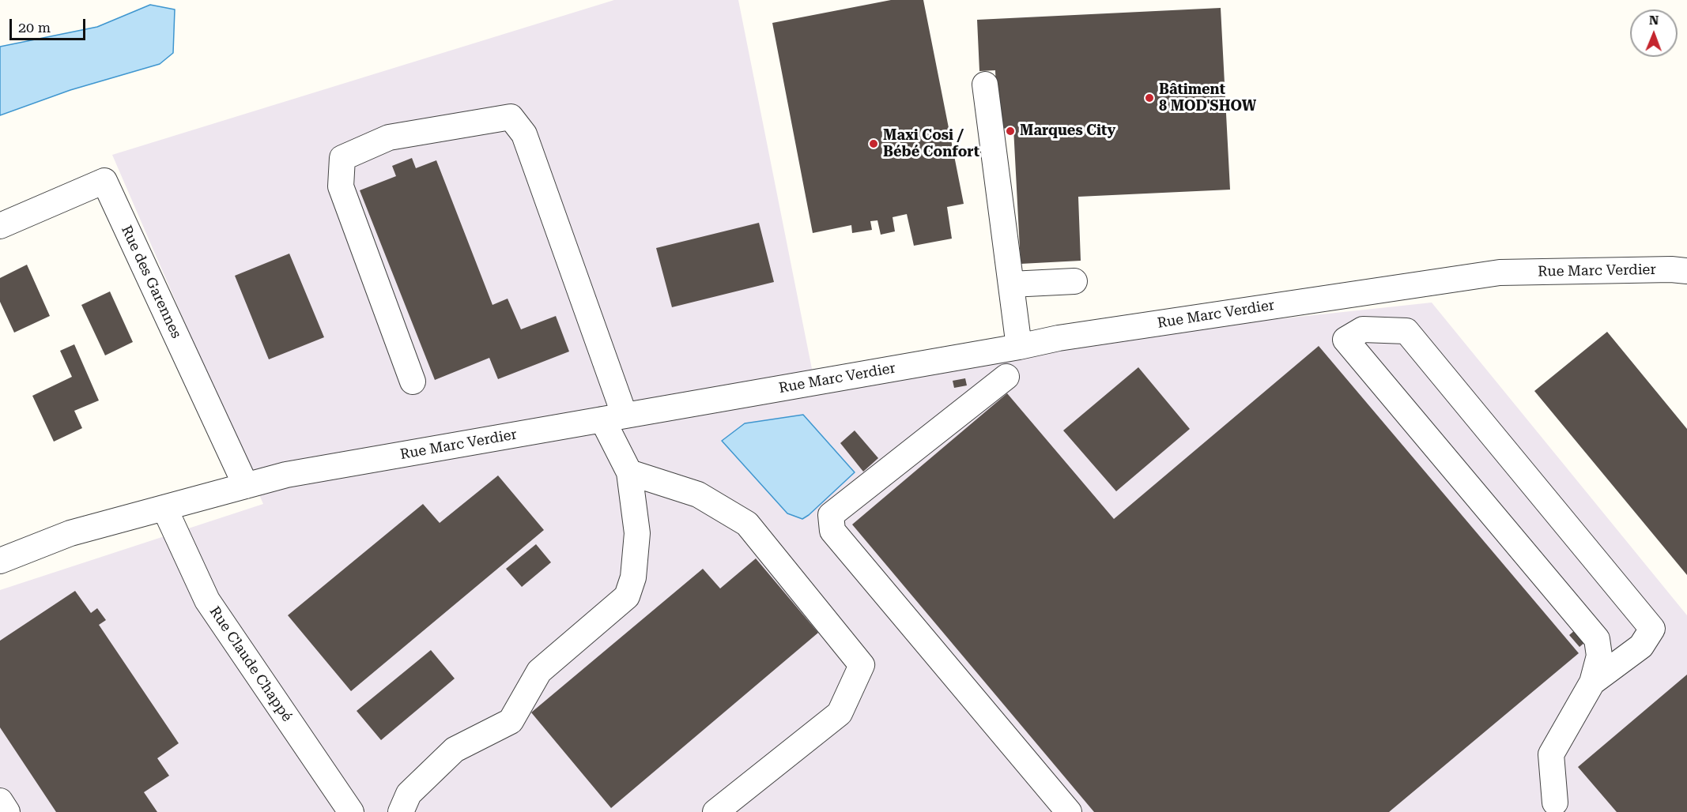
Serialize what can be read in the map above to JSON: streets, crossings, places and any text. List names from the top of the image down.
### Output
{
  "streets": {
    "street": ["Rue Marc Verdier", "Rue des Garennes", "Rue Claude Chappé"]
  },
  "crossings": [
    ["Rue Marc Verdier", "Rue des Garennes"],
    ["Rue Marc Verdier", "Rue Claude Chappé"]
  ],
  "places": ["Bâtiment 8 MOD'SHOW", "Marques City", "Maxi Cosi / Bébé Confort"],
  "scale_bar": "20 m",
  "north": "top"
}
